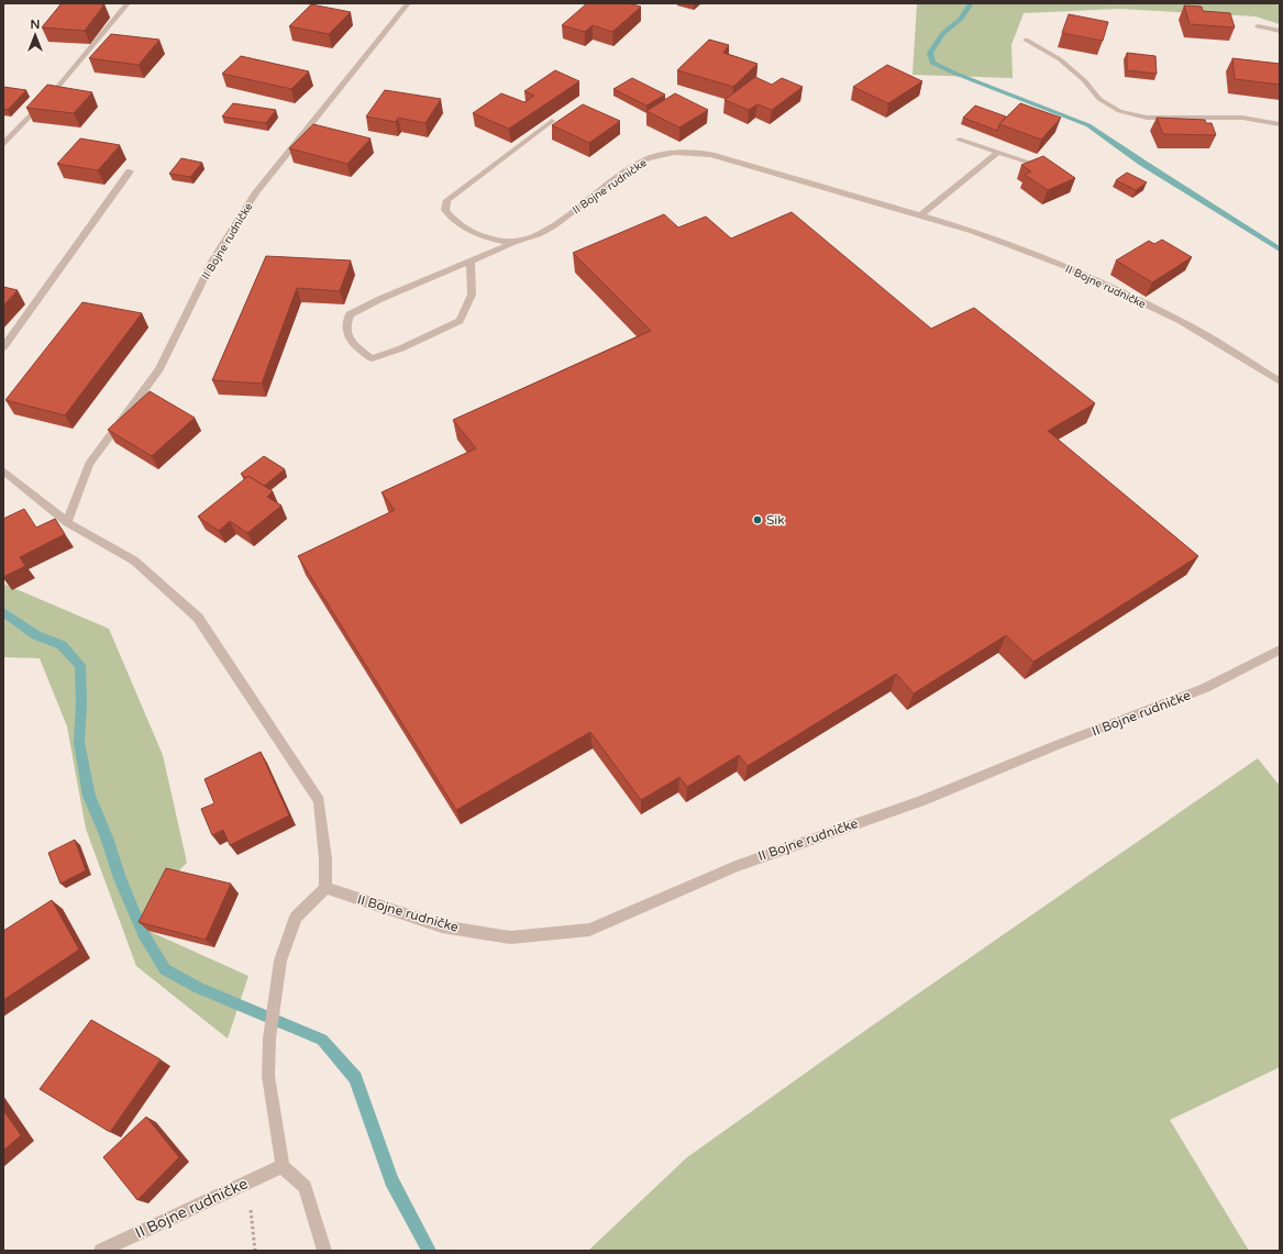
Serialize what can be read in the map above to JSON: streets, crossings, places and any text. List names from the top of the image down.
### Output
{
  "streets": {
    "street": ["II Bojne rudničke"]
  },
  "places": ["Sik"],
  "north": "top"
}
